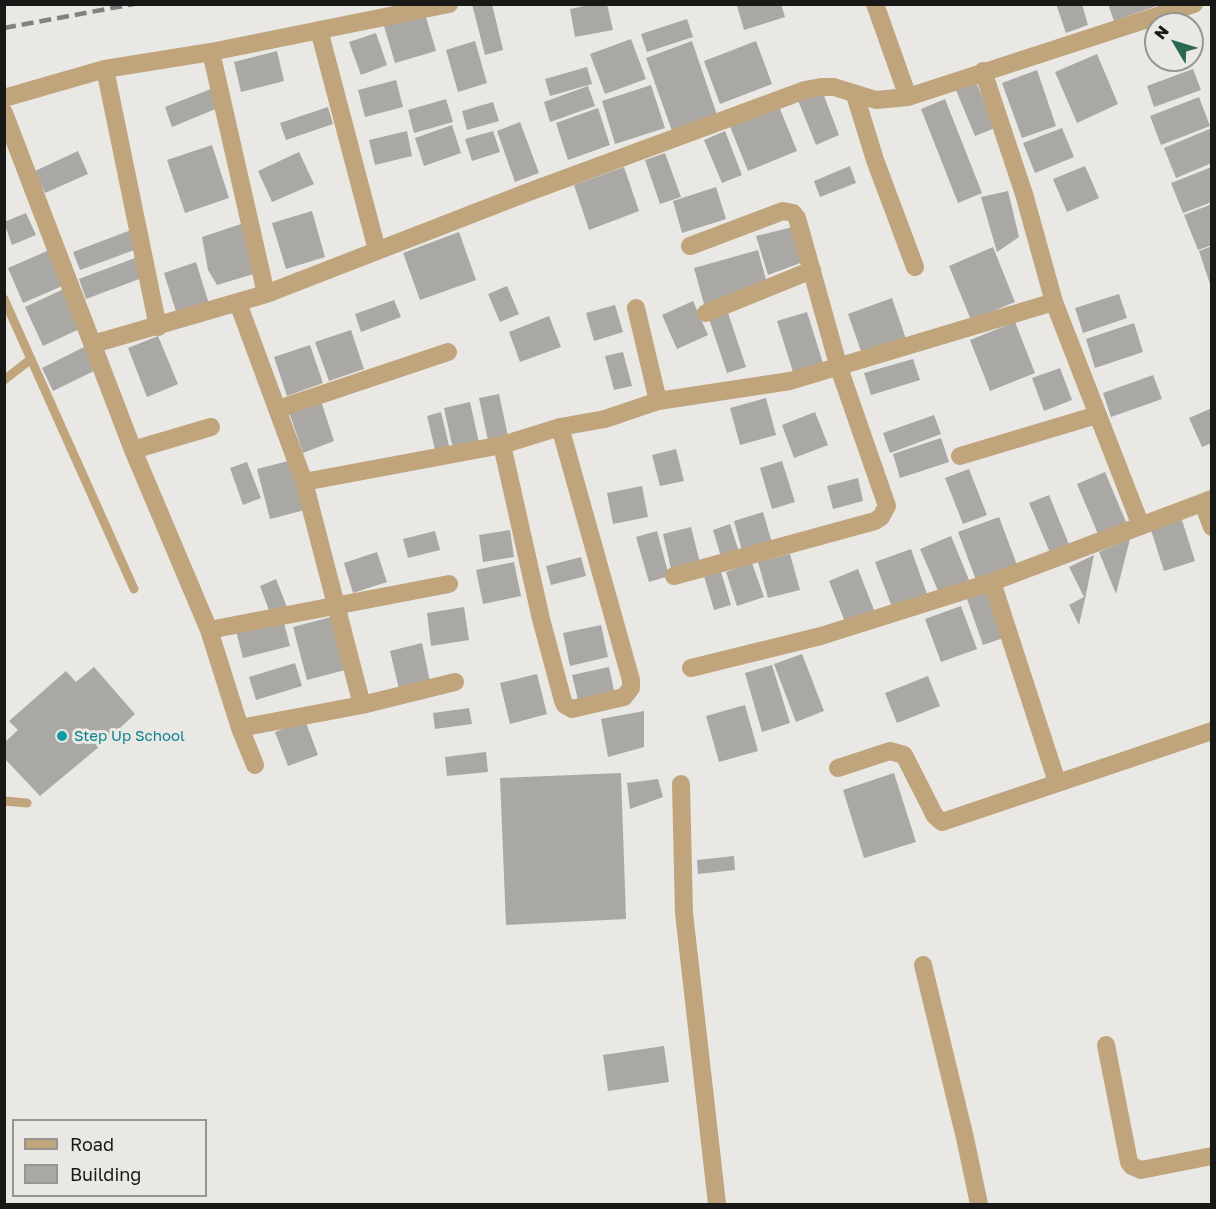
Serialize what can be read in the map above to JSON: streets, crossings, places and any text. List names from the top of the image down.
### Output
{
  "places": ["Step Up School"],
  "legend": ["Road", "Building"],
  "north": "top left"
}
